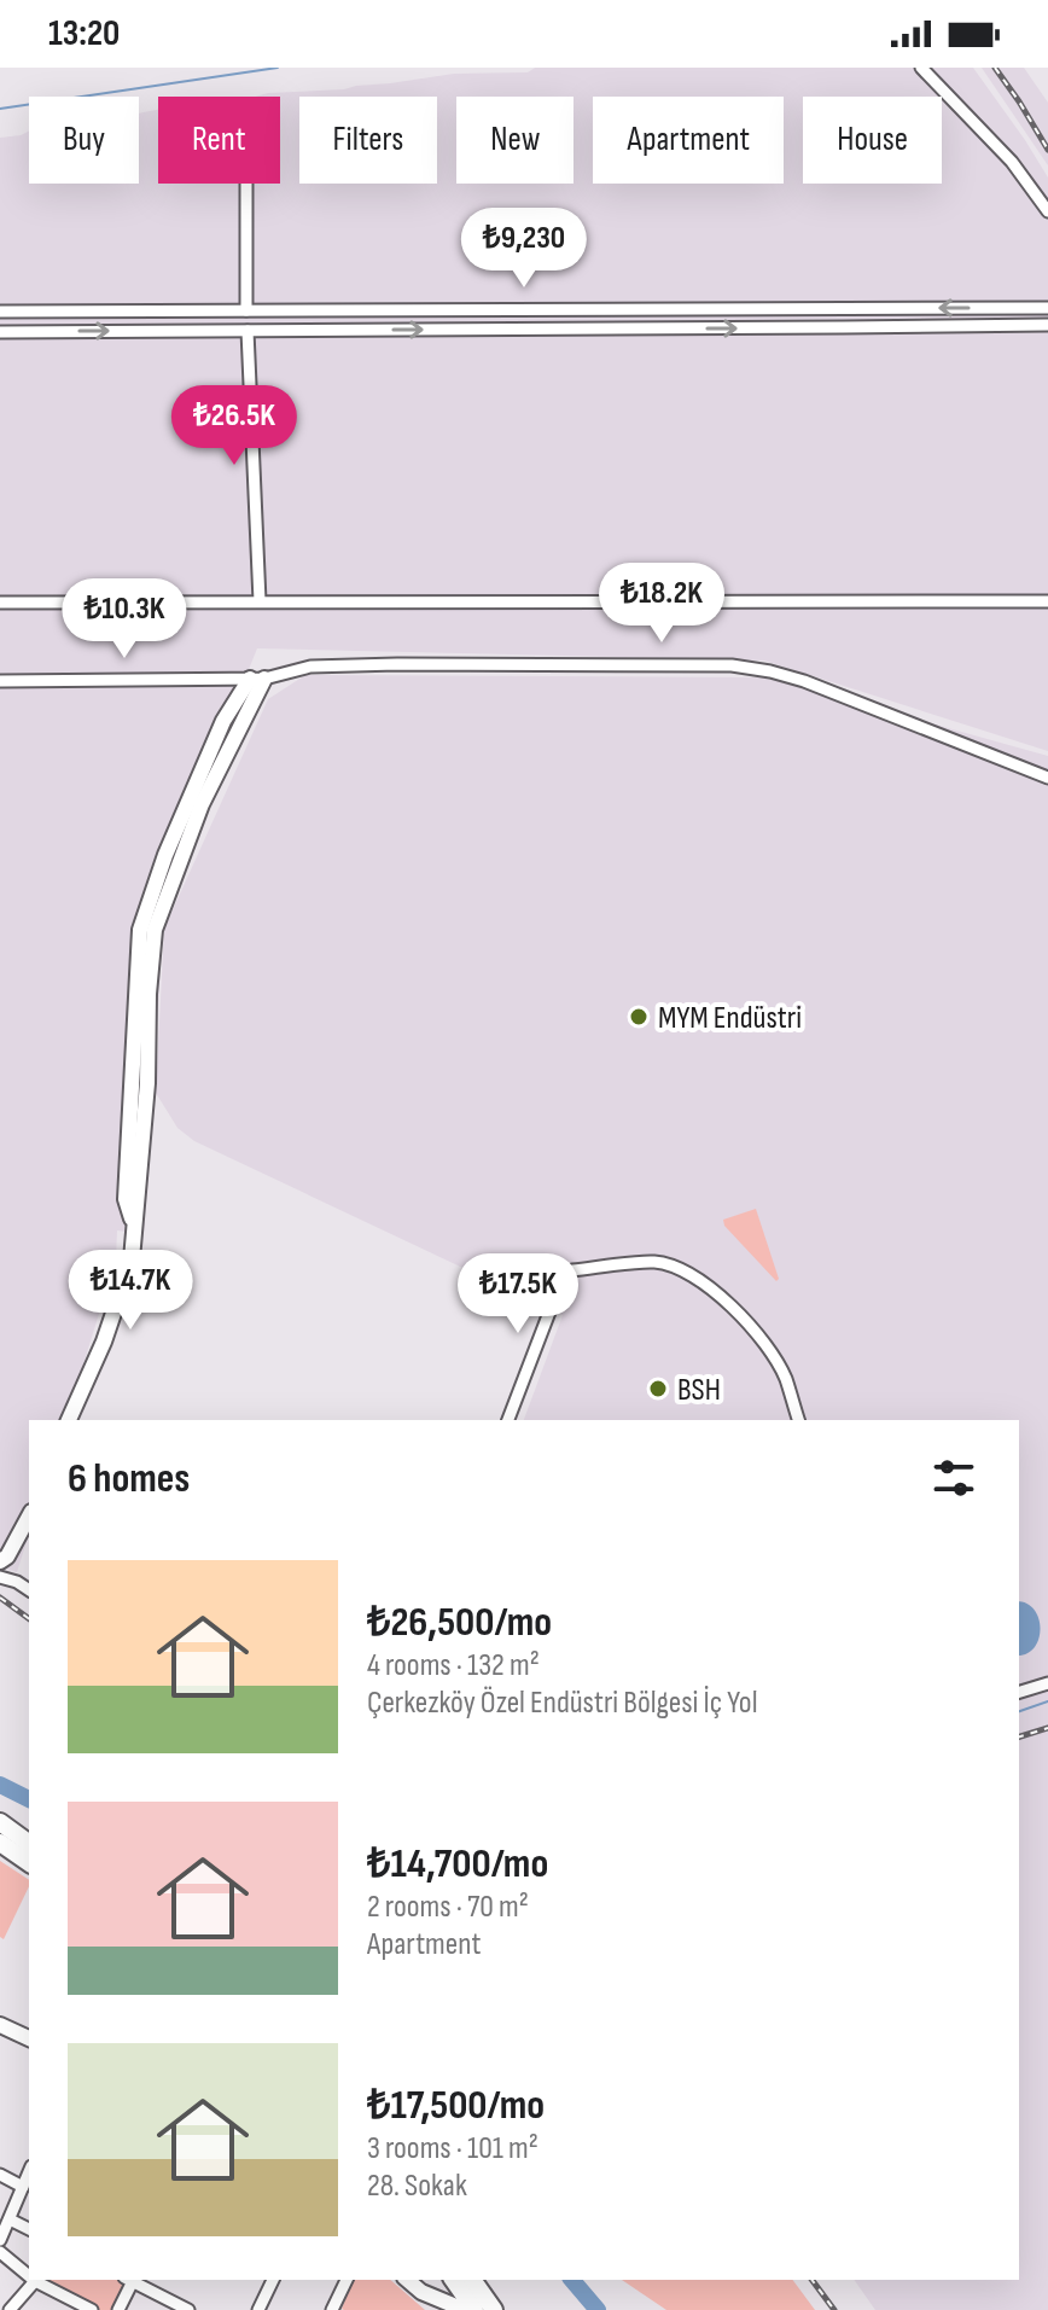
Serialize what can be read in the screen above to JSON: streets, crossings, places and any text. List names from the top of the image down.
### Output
{
  "places": ["MYM Endüstri", "BSH"],
  "page": {
    "status": "13:20",
    "chip": [
      "Buy",
      "Rent",
      "Filters",
      "New",
      "Apartment",
      "House"
    ],
    "price": [
      "₺9,230",
      "₺26.5K",
      "₺18.2K",
      "₺10.3K",
      "₺14.7K",
      "₺17.5K"
    ],
    "heading": "6 homes",
    "list": [
      {
        "name": "₺26,500/mo",
        "note": "4 rooms · 132 m² · Çerkezköy Özel Endüstri Bölgesi İç Yol"
      },
      {
        "name": "₺14,700/mo",
        "note": "2 rooms · 70 m² · Apartment"
      },
      {
        "name": "₺17,500/mo",
        "note": "3 rooms · 101 m² · 28. Sokak"
      }
    ]
  }
}
